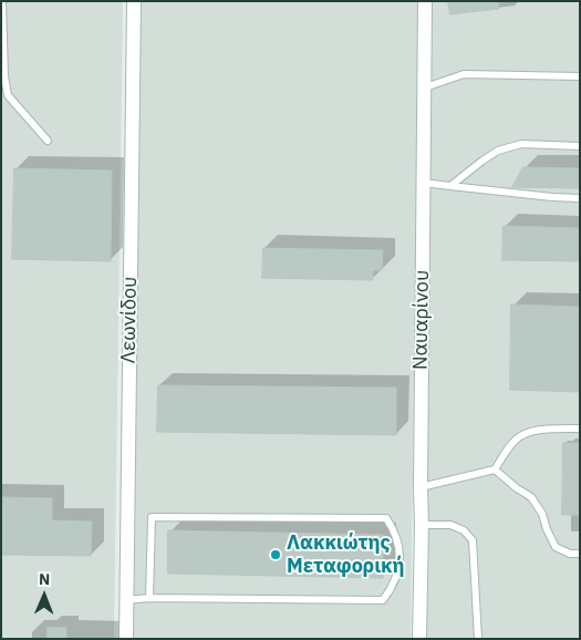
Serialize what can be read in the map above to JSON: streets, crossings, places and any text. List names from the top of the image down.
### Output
{
  "streets": {
    "street": ["Λεωνίδου", "Ναυαρίνου"]
  },
  "places": ["Λακκιώτης Μεταφορική"],
  "north": "top"
}
